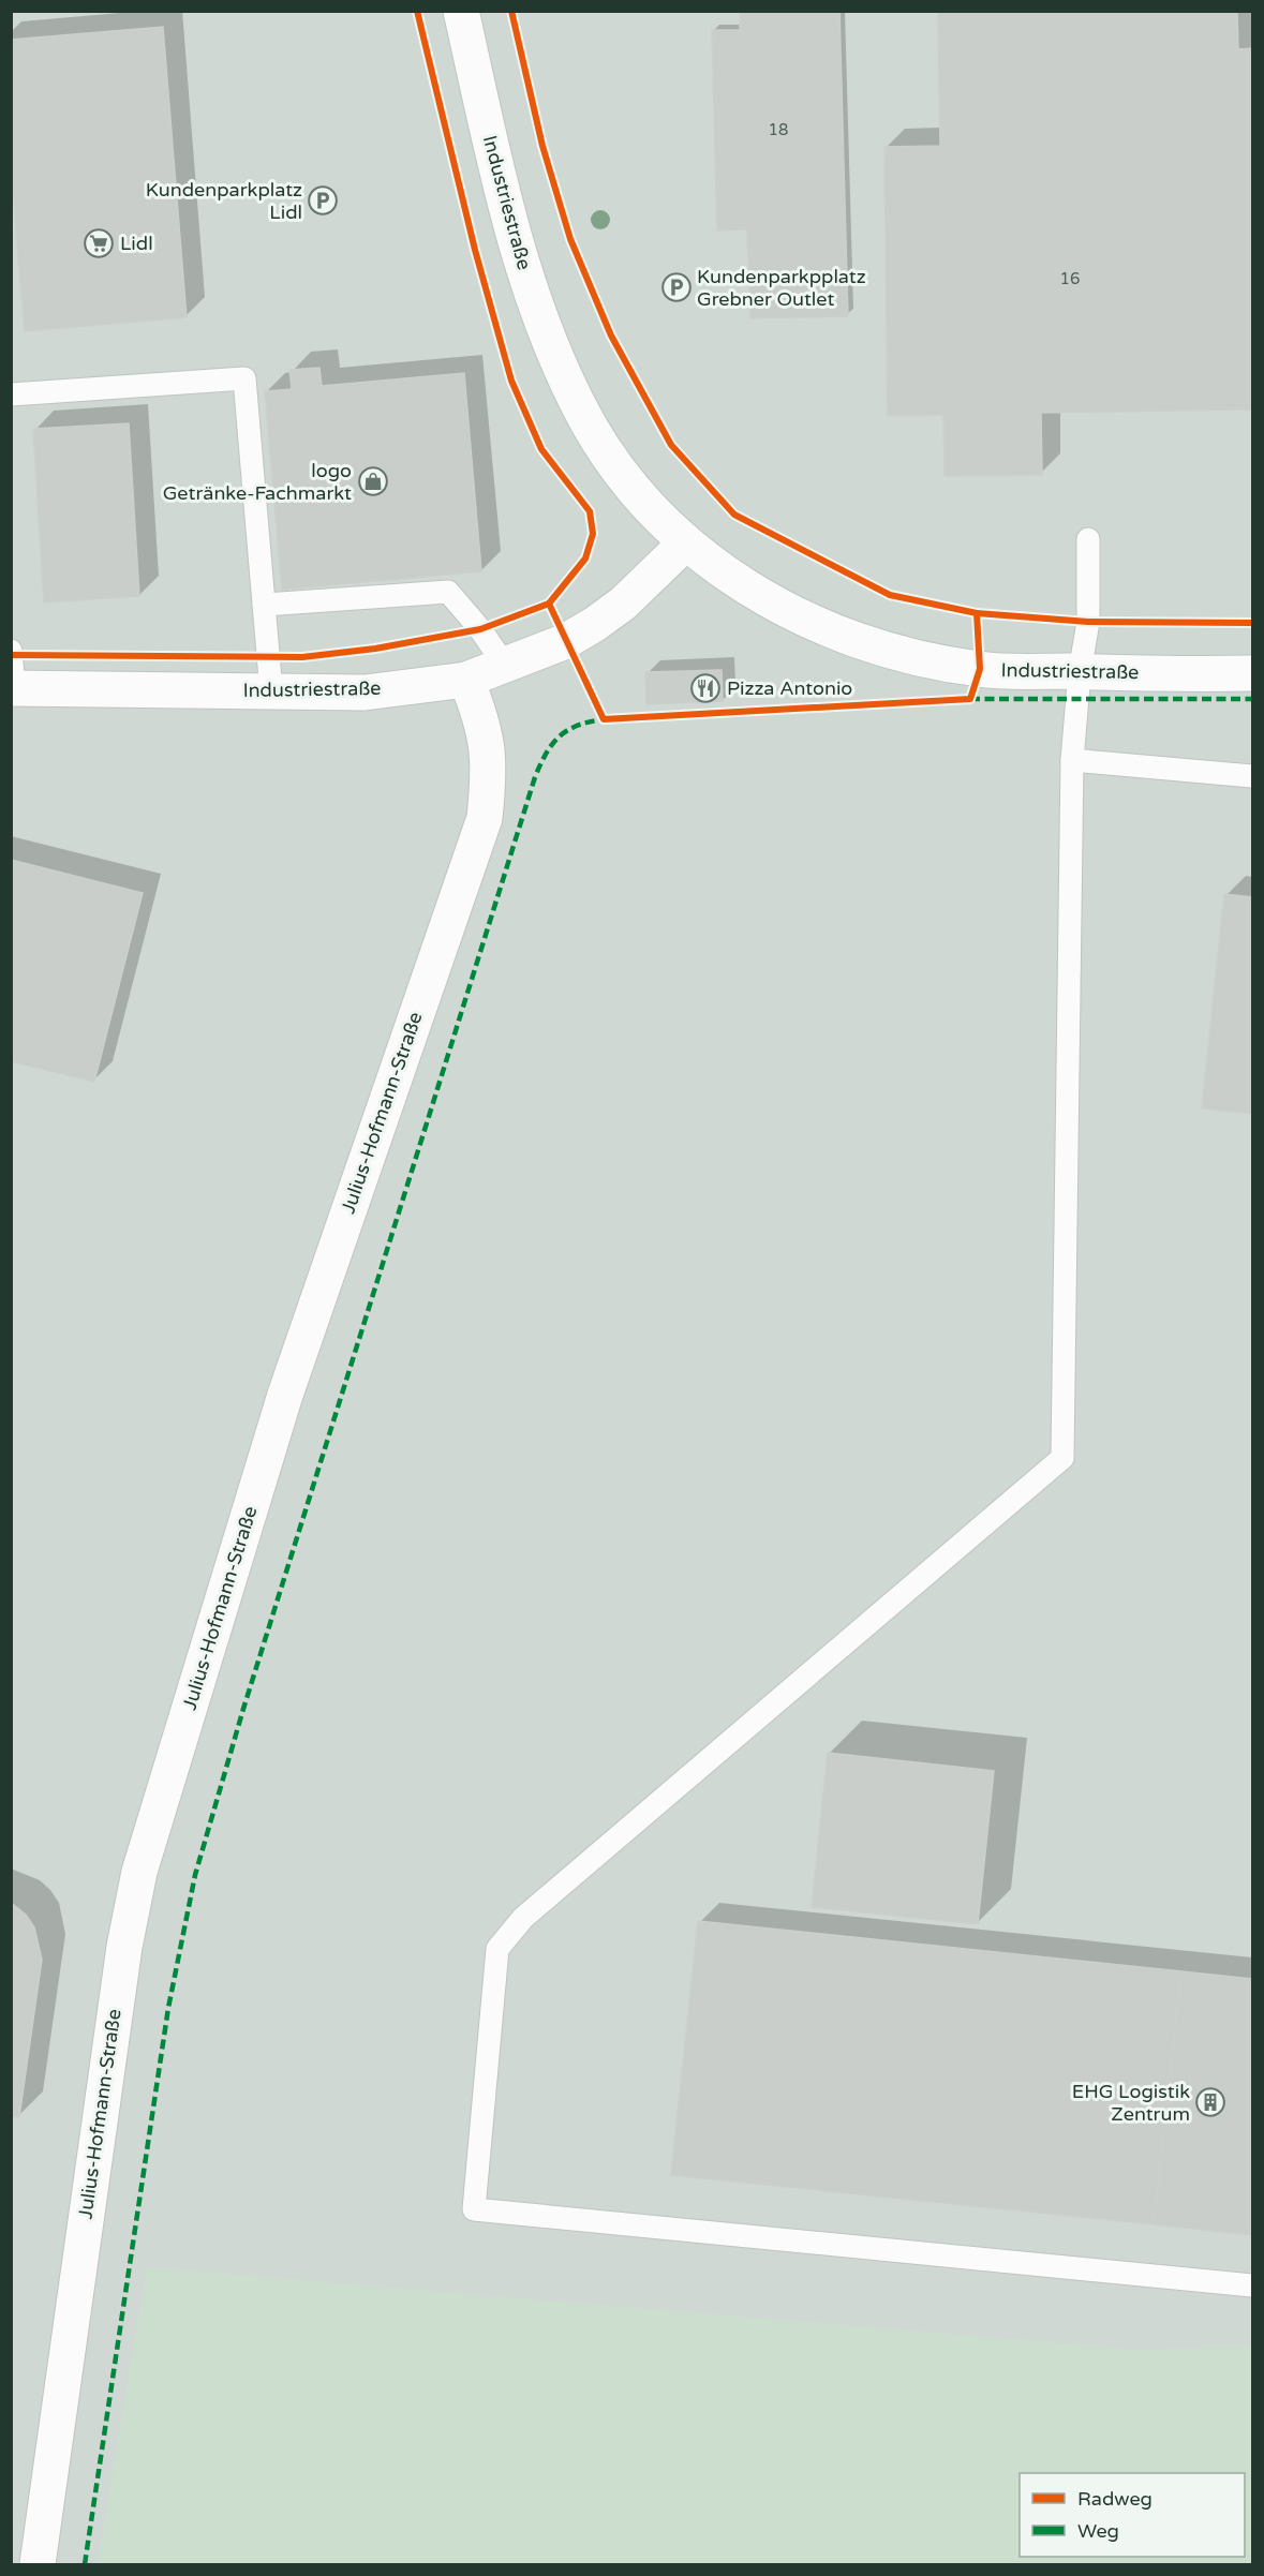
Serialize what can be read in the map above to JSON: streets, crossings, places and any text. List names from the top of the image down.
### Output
{
  "streets": {
    "street": ["Industriestraße", "Julius-Hofmann-Straße"]
  },
  "crossings": [
    ["Industriestraße", "Julius-Hofmann-Straße"]
  ],
  "places": {
    "parking": ["Kundenparkplatz Lidl", "Kundenparkpplatz Grebner Outlet"],
    "supermarket": ["Lidl"],
    "shop": ["logo Getränke-Fachmarkt"],
    "restaurant": ["Pizza Antonio"],
    "building": ["EHG Logistik Zentrum"]
  },
  "house_numbers": ["18", "16"],
  "legend": ["Radweg", "Weg"]
}
